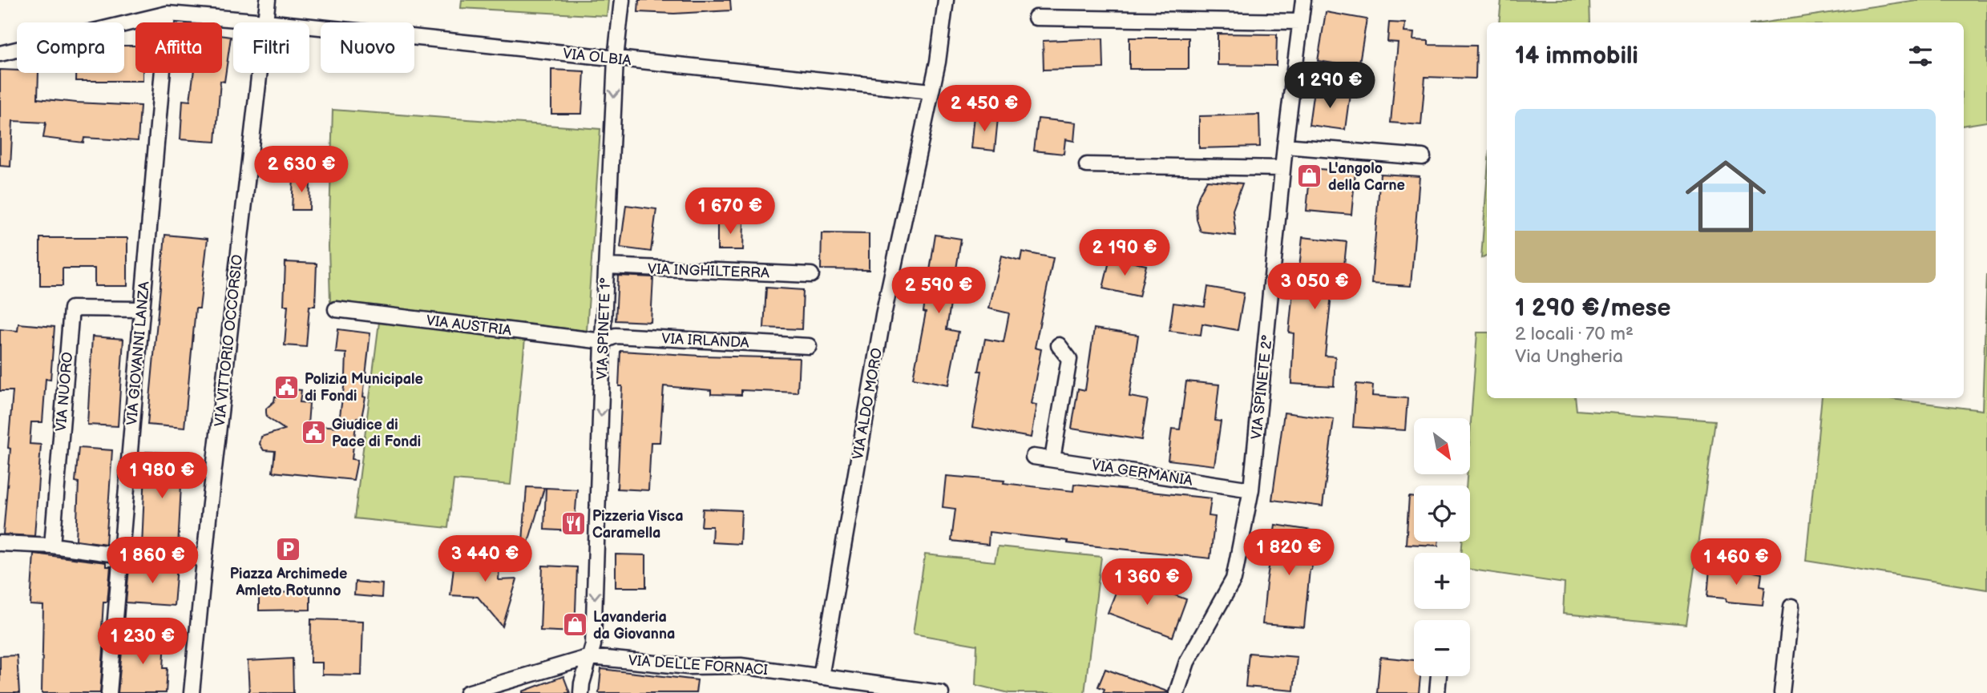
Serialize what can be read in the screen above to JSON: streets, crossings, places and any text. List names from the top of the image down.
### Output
{
  "streets": {
    "street": [
      "VIA OLBIA",
      "VIA INGHILTERRA",
      "VIA AUSTRIA",
      "VIA SPINETE 1°",
      "VIA VITTORIO OCCORSIO",
      "VIA IRLANDA",
      "VIA GIOVANNI LANZA",
      "VIA SPINETE 2°",
      "VIA NUORO",
      "VIA ALDO MORO",
      "VIA GERMANIA",
      "VIA DELLE FORNACI"
    ]
  },
  "crossings": [
    ["VIA OLBIA", "VIA SPINETE 1°"],
    ["VIA OLBIA", "VIA VITTORIO OCCORSIO"],
    ["VIA OLBIA", "VIA GIOVANNI LANZA"],
    ["VIA OLBIA", "VIA ALDO MORO"],
    ["VIA INGHILTERRA", "VIA SPINETE 1°"],
    ["VIA AUSTRIA", "VIA SPINETE 1°"],
    ["VIA AUSTRIA", "VIA IRLANDA"],
    ["VIA SPINETE 1°", "VIA IRLANDA"],
    ["VIA SPINETE 1°", "VIA DELLE FORNACI"],
    ["VIA GIOVANNI LANZA", "VIA NUORO"],
    ["VIA SPINETE 2°", "VIA GERMANIA"],
    ["VIA ALDO MORO", "VIA DELLE FORNACI"]
  ],
  "one_way": ["VIA SPINETE 1°"],
  "places": {
    "shop": ["L'angolo della Carne", "Lavanderia da Giovanna"],
    "public building": ["Polizia Municipale di Fondi", "Giudice di Pace di Fondi"],
    "restaurant": ["Pizzeria Visca Caramella"],
    "parking": ["Piazza Archimede Amleto Rotunno"]
  },
  "north": "bottom right",
  "page": {
    "chip": [
      "Compra",
      "Affitta",
      "Filtri",
      "Nuovo"
    ],
    "heading": "14 immobili",
    "price": [
      "1 290 €",
      "2 450 €",
      "2 630 €",
      "1 670 €",
      "2 190 €",
      "3 050 €",
      "2 590 €",
      "1 980 €",
      "1 820 €",
      "3 440 €",
      "1 860 €",
      "1 460 €",
      "1 360 €",
      "1 230 €"
    ],
    "list": [
      {
        "name": "1 290 €/mese",
        "note": "2 locali · 70 m² · Via Ungheria"
      }
    ],
    "map_buttons": ["+", "−"]
  }
}
